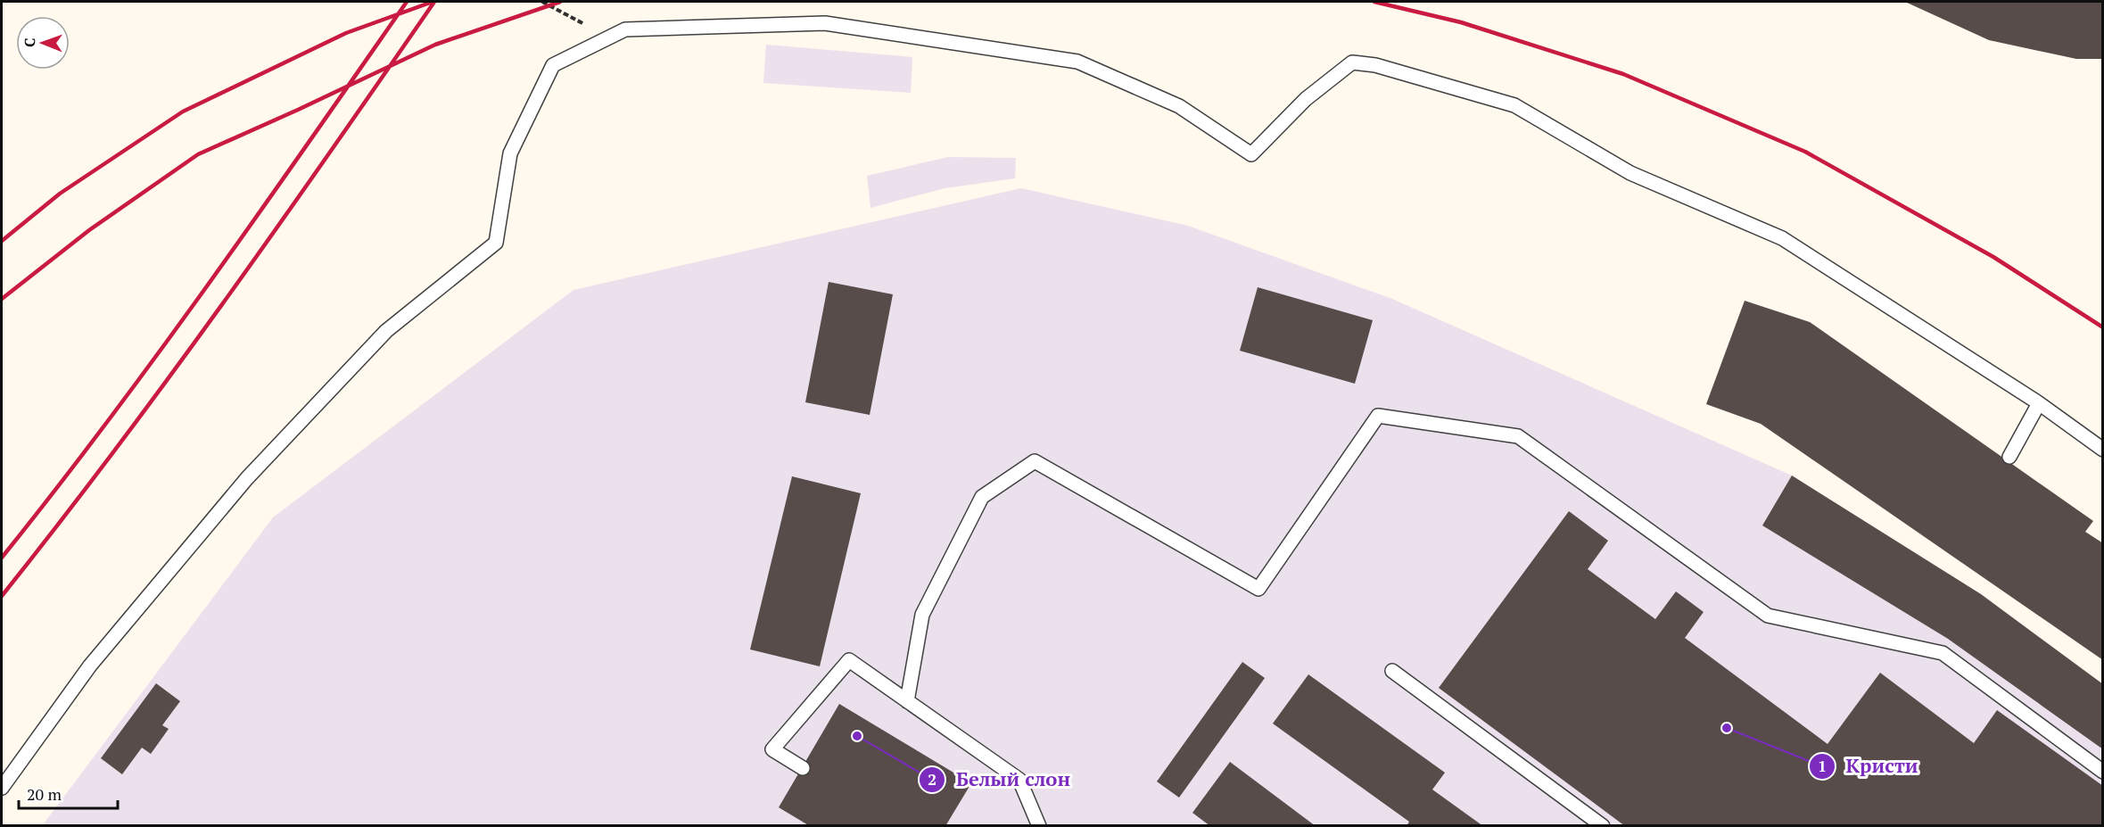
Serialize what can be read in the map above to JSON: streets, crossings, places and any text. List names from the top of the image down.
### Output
{
  "places": ["Кристи", "Белый слон"],
  "scale_bar": "20 m",
  "north": "left"
}
